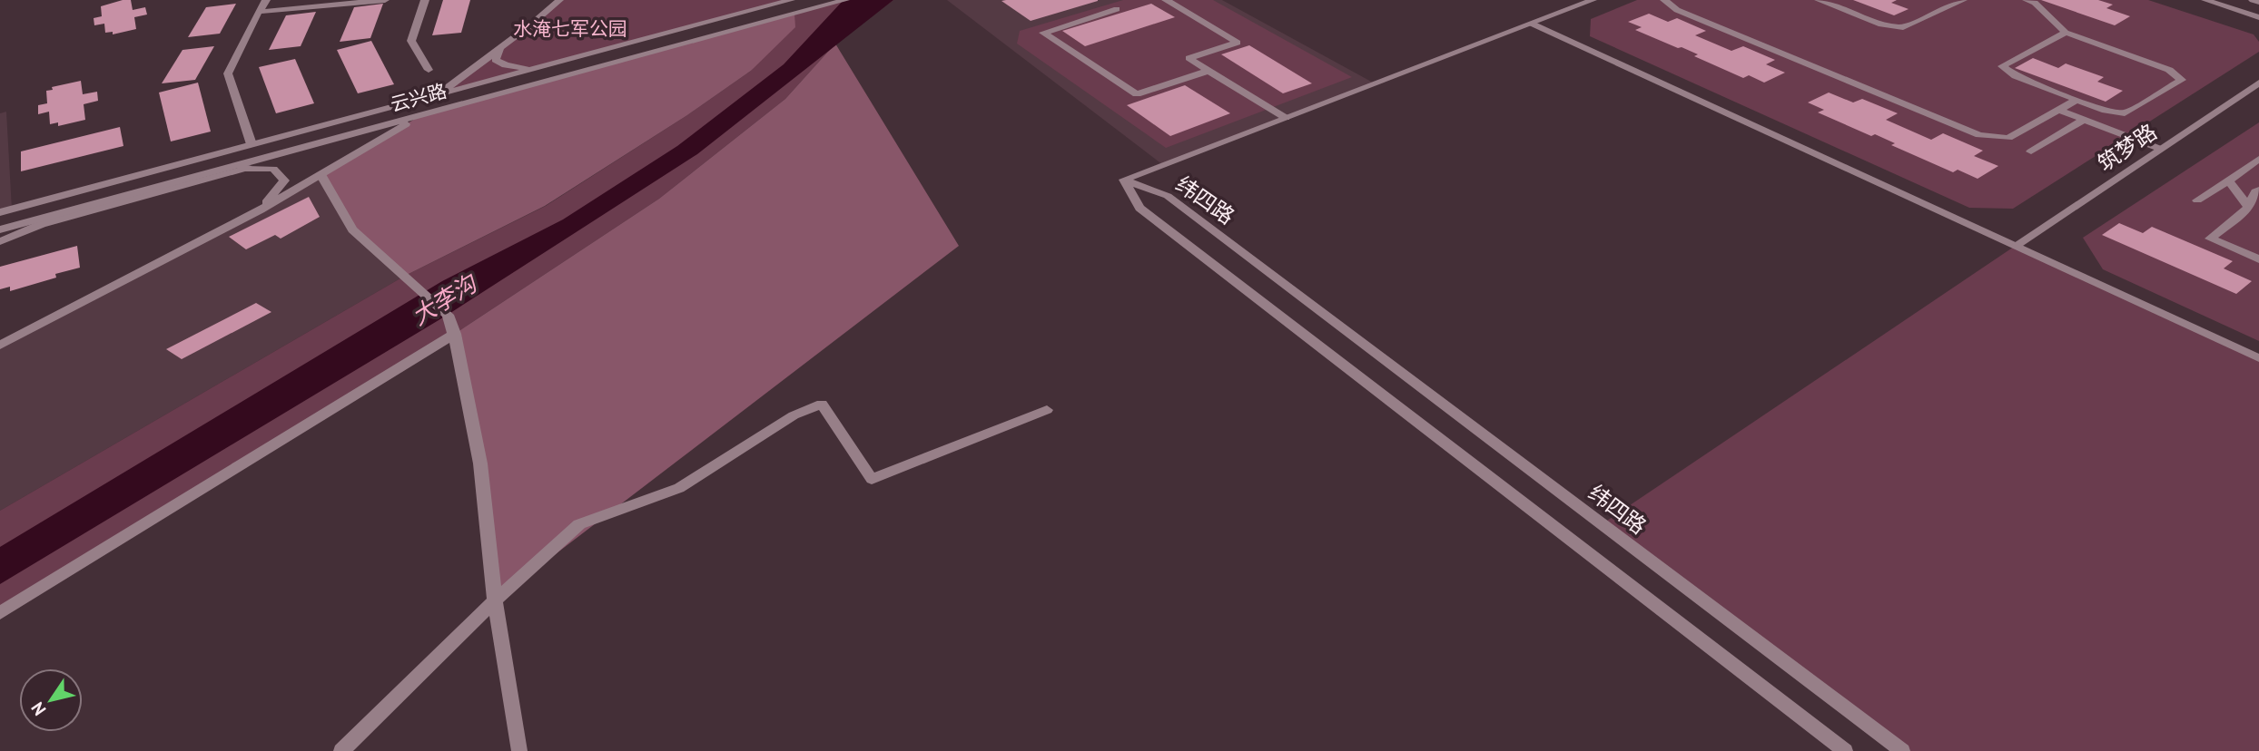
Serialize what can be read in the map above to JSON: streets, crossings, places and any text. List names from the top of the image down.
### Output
{
  "streets": {
    "street": ["云兴路", "筑梦路", "纬四路"]
  },
  "water": ["大李沟"],
  "parks": ["水淹七军公园"],
  "north": "bottom left"
}
